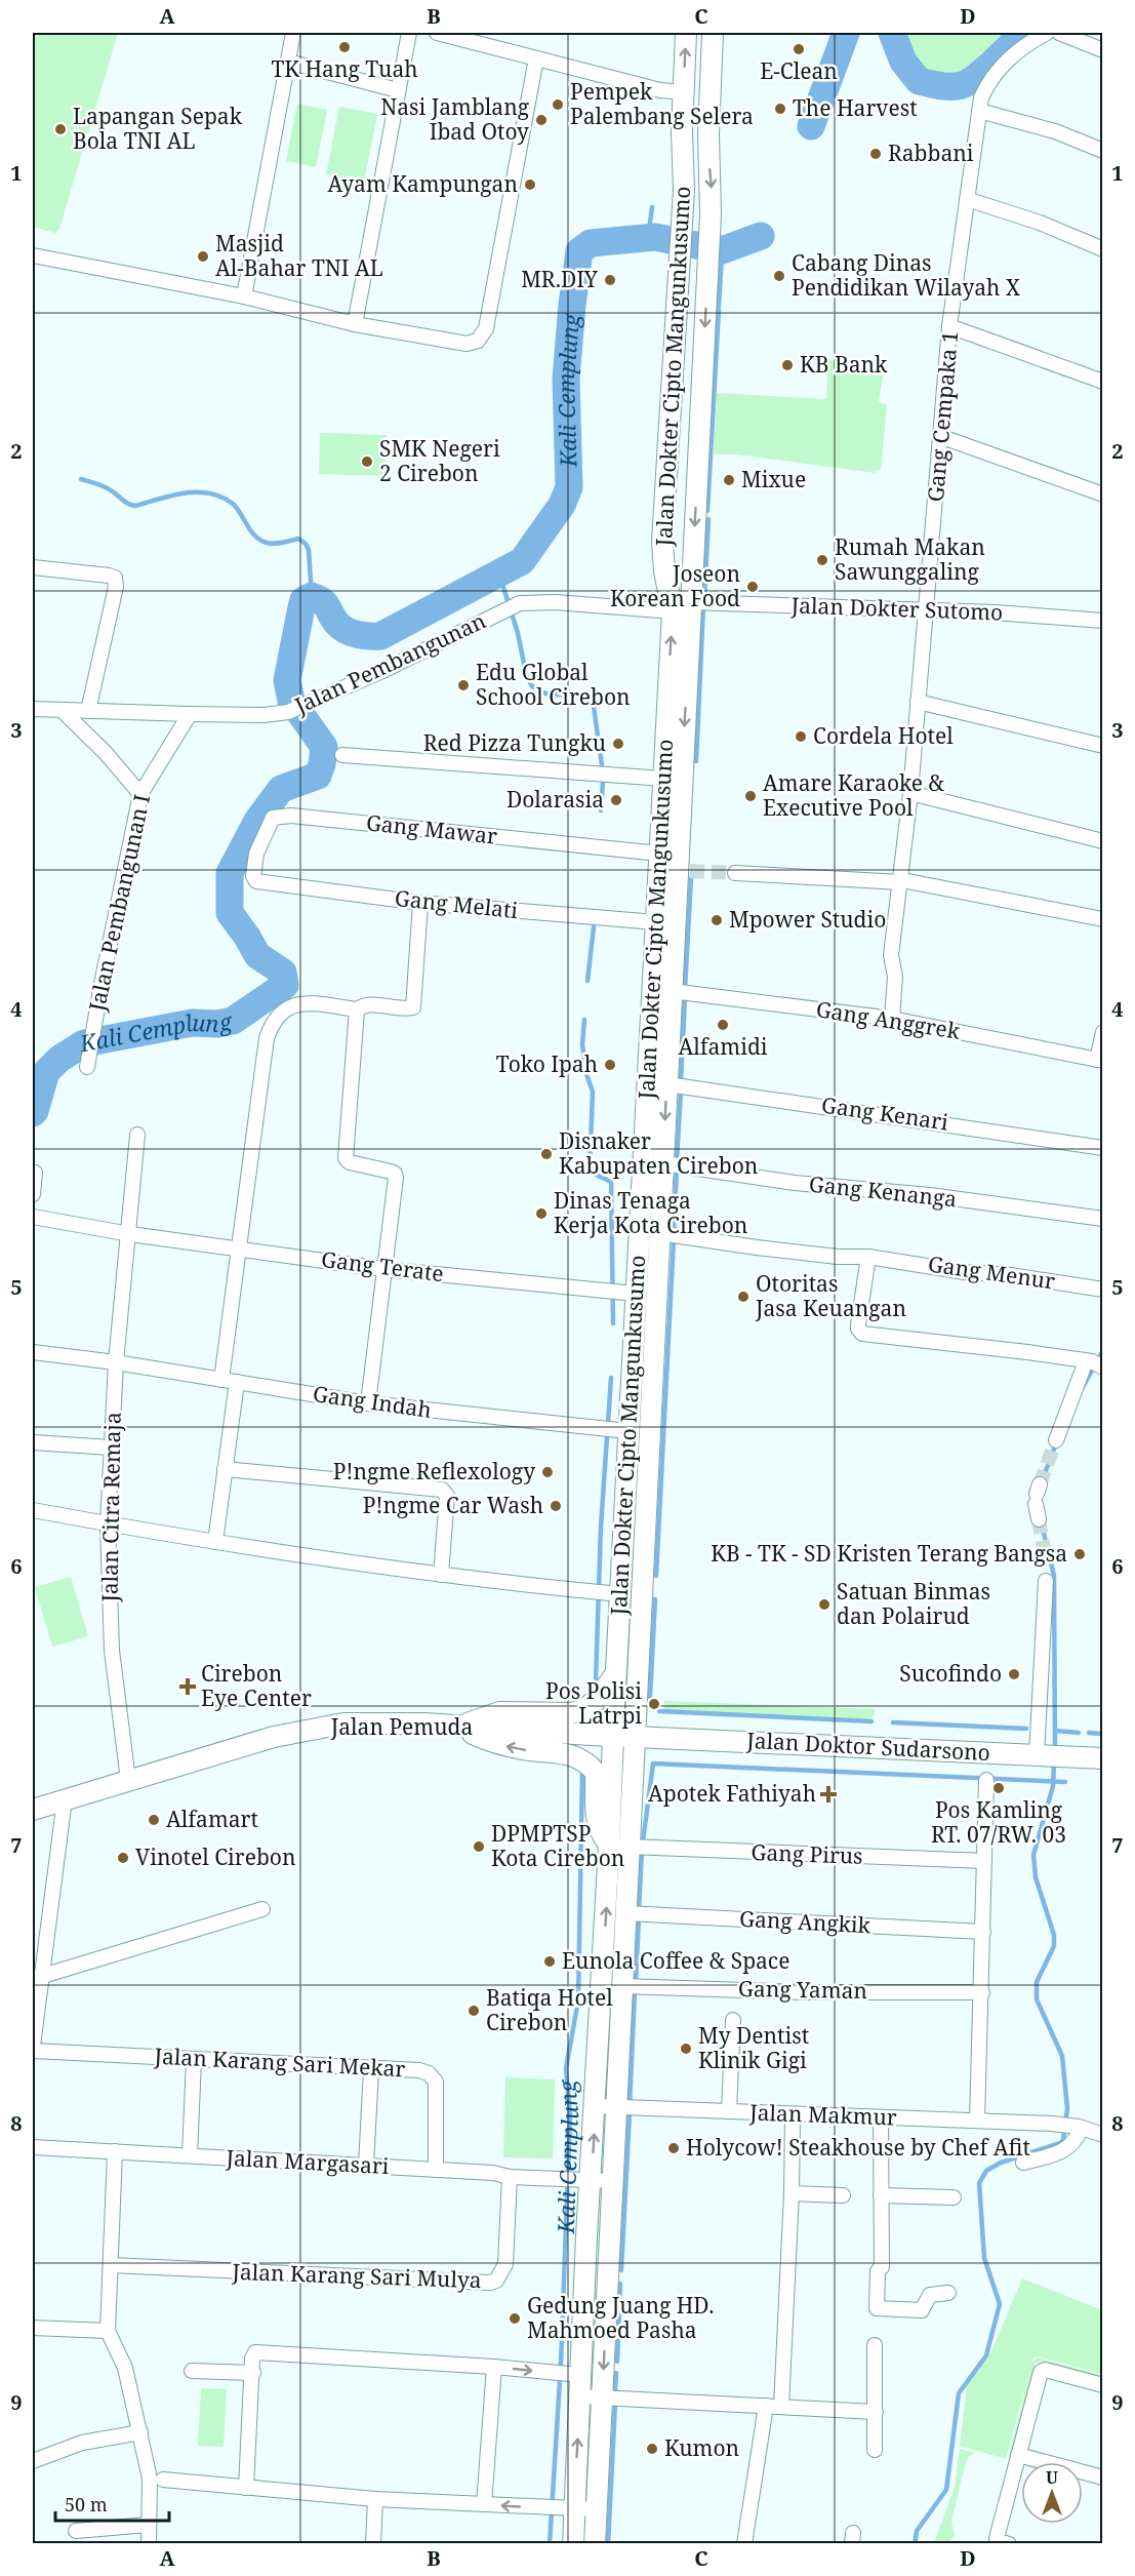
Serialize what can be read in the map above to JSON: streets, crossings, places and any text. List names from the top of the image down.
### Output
{
  "streets": {
    "main road": ["Jalan Dokter Cipto Mangunkusumo", "Jalan Pemuda", "Jalan Doktor Sudarsono"],
    "street": [
      "Gang Cempaka 1",
      "Jalan Dokter Sutomo",
      "Jalan Pembangunan",
      "Gang Mawar",
      "Jalan Pembangunan I",
      "Gang Melati",
      "Gang Anggrek",
      "Gang Kenari",
      "Gang Kenanga",
      "Gang Terate",
      "Gang Menur",
      "Gang Indah",
      "Jalan Citra Remaja",
      "Gang Pirus",
      "Gang Angkik",
      "Gang Yaman",
      "Jalan Karang Sari Mekar",
      "Jalan Makmur",
      "Jalan Margasari",
      "Jalan Karang Sari Mulya"
    ]
  },
  "crossings": [
    ["Jalan Dokter Cipto Mangunkusumo", "Jalan Dokter Sutomo"],
    ["Jalan Dokter Cipto Mangunkusumo", "Jalan Pembangunan"],
    ["Jalan Dokter Cipto Mangunkusumo", "Gang Mawar"],
    ["Jalan Dokter Cipto Mangunkusumo", "Gang Melati"],
    ["Jalan Dokter Cipto Mangunkusumo", "Gang Anggrek"],
    ["Jalan Dokter Cipto Mangunkusumo", "Gang Kenari"],
    ["Jalan Dokter Cipto Mangunkusumo", "Gang Kenanga"],
    ["Jalan Dokter Cipto Mangunkusumo", "Gang Terate"],
    ["Jalan Dokter Cipto Mangunkusumo", "Gang Menur"],
    ["Jalan Dokter Cipto Mangunkusumo", "Gang Indah"],
    ["Jalan Dokter Cipto Mangunkusumo", "Jalan Pemuda"],
    ["Jalan Dokter Cipto Mangunkusumo", "Jalan Doktor Sudarsono"],
    ["Jalan Dokter Cipto Mangunkusumo", "Gang Pirus"],
    ["Jalan Dokter Cipto Mangunkusumo", "Gang Angkik"],
    ["Jalan Dokter Cipto Mangunkusumo", "Gang Yaman"],
    ["Jalan Dokter Cipto Mangunkusumo", "Jalan Makmur"],
    ["Jalan Dokter Cipto Mangunkusumo", "Jalan Margasari"],
    ["Gang Cempaka 1", "Jalan Dokter Sutomo"],
    ["Gang Cempaka 1", "Gang Anggrek"],
    ["Jalan Pembangunan", "Jalan Pembangunan I"],
    ["Gang Mawar", "Gang Melati"],
    ["Gang Terate", "Jalan Citra Remaja"],
    ["Gang Indah", "Jalan Citra Remaja"],
    ["Jalan Citra Remaja", "Jalan Pemuda"],
    ["Jalan Pemuda", "Jalan Doktor Sudarsono"],
    ["Jalan Karang Sari Mekar", "Jalan Margasari"],
    ["Jalan Margasari", "Jalan Karang Sari Mulya"]
  ],
  "water": ["Kali Cemplung"],
  "places": {
    "other": [
      "TK Hang Tuah",
      "E-Clean",
      "Pempek Palembang Selera",
      "The Harvest",
      "Nasi Jamblang Ibad Otoy",
      "Lapangan Sepak Bola TNI AL",
      "Rabbani",
      "Ayam Kampungan",
      "Masjid Al-Bahar TNI AL",
      "Cabang Dinas Pendidikan Wilayah X",
      "MR.DIY",
      "KB Bank",
      "SMK Negeri 2 Cirebon",
      "Mixue",
      "Rumah Makan Sawunggaling",
      "Joseon Korean Food",
      "Edu Global School Cirebon",
      "Cordela Hotel",
      "Red Pizza Tungku",
      "Amare Karaoke & Executive Pool",
      "Dolarasia",
      "Mpower Studio",
      "Alfamidi",
      "Toko Ipah",
      "Disnaker Kabupaten Cirebon",
      "Dinas Tenaga Kerja Kota Cirebon",
      "Otoritas Jasa Keuangan",
      "P!ngme Reflexology",
      "P!ngme Car Wash",
      "KB - TK - SD Kristen Terang Bangsa",
      "Satuan Binmas dan Polairud",
      "Sucofindo",
      "Pos Polisi Latrpi",
      "Pos Kamling RT. 07/RW. 03",
      "Alfamart",
      "DPMPTSP Kota Cirebon",
      "Vinotel Cirebon",
      "Eunola Coffee & Space",
      "Batiqa Hotel Cirebon",
      "My Dentist Klinik Gigi",
      "Holycow! Steakhouse by Chef Afit",
      "Gedung Juang HD. Mahmoed Pasha",
      "Kumon"
    ],
    "health": ["Cirebon Eye Center", "Apotek Fathiyah"]
  },
  "scale_bar": "50 m",
  "north": "top",
  "grid": {
    "columns": [
      "A",
      "B",
      "C",
      "D"
    ],
    "rows": [
      "1",
      "2",
      "3",
      "4",
      "5",
      "6",
      "7",
      "8",
      "9"
    ]
  }
}
